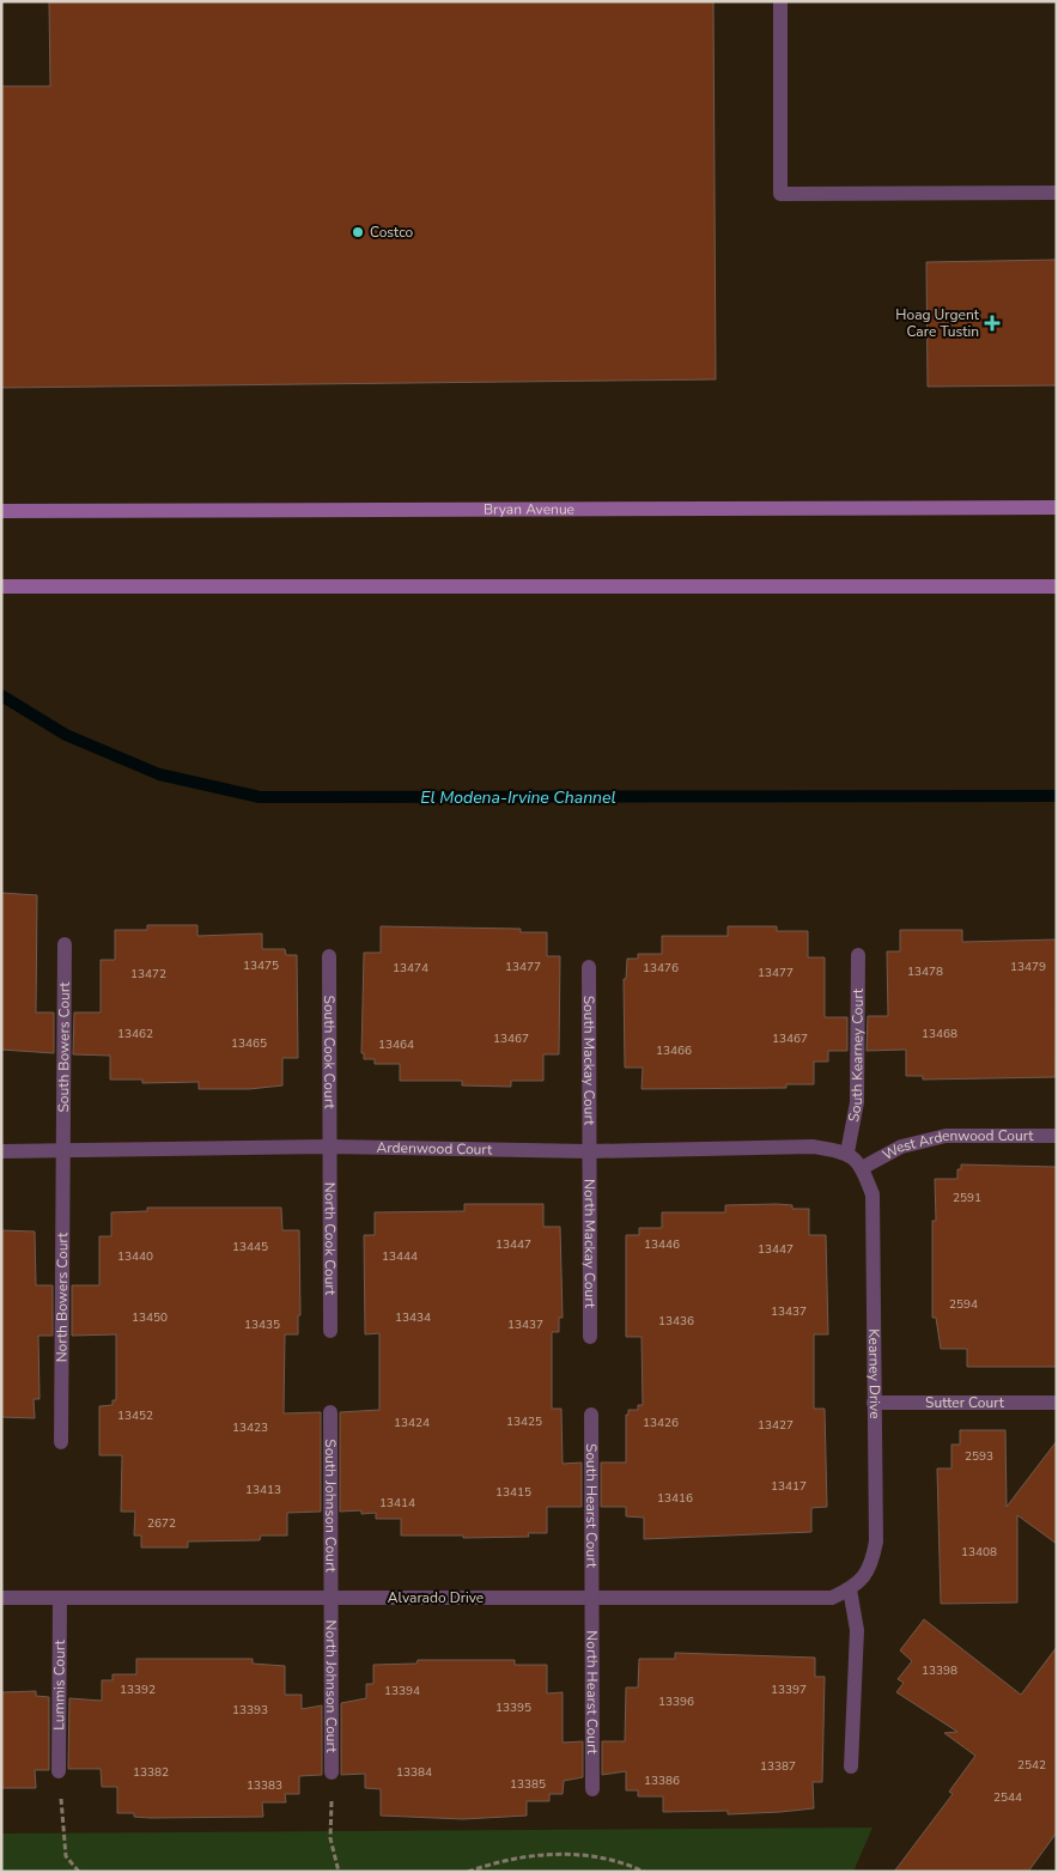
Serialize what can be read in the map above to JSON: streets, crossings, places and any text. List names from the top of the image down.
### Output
{
  "streets": {
    "main road": ["Bryan Avenue"],
    "street": [
      "South Bowers Court",
      "South Cook Court",
      "South Kearney Court",
      "South Mackay Court",
      "West Ardenwood Court",
      "Ardenwood Court",
      "North Cook Court",
      "North Mackay Court",
      "North Bowers Court",
      "Kearney Drive",
      "Sutter Court",
      "South Johnson Court",
      "South Hearst Court",
      "Alvarado Drive",
      "Lummis Court",
      "North Johnson Court",
      "North Hearst Court"
    ]
  },
  "crossings": [
    ["South Bowers Court", "Ardenwood Court"],
    ["South Bowers Court", "North Bowers Court"],
    ["South Cook Court", "Ardenwood Court"],
    ["South Cook Court", "North Cook Court"],
    ["South Kearney Court", "Ardenwood Court"],
    ["South Mackay Court", "Ardenwood Court"],
    ["South Mackay Court", "North Mackay Court"],
    ["West Ardenwood Court", "Kearney Drive"],
    ["Ardenwood Court", "North Cook Court"],
    ["Ardenwood Court", "North Mackay Court"],
    ["Ardenwood Court", "North Bowers Court"],
    ["Kearney Drive", "Sutter Court"],
    ["Kearney Drive", "Alvarado Drive"],
    ["South Johnson Court", "Alvarado Drive"],
    ["South Johnson Court", "North Johnson Court"],
    ["South Hearst Court", "Alvarado Drive"],
    ["South Hearst Court", "North Hearst Court"],
    ["Alvarado Drive", "Lummis Court"],
    ["Alvarado Drive", "North Johnson Court"],
    ["Alvarado Drive", "North Hearst Court"]
  ],
  "water": ["El Modena-Irvine Channel"],
  "places": {
    "other": ["Costco"],
    "health": ["Hoag Urgent Care Tustin"]
  },
  "house_numbers": [
    "13475",
    "13477",
    "13479",
    "13474",
    "13476",
    "13478",
    "13477",
    "13472",
    "13462",
    "13468",
    "13467",
    "13467",
    "13465",
    "13464",
    "13466",
    "2591",
    "13447",
    "13446",
    "13445",
    "13447",
    "13440",
    "13444",
    "2594",
    "13437",
    "13450",
    "13434",
    "13436",
    "13435",
    "13437",
    "13452",
    "13425",
    "13424",
    "13426",
    "13427",
    "13423",
    "2593",
    "13417",
    "13413",
    "13415",
    "13416",
    "13414",
    "2672",
    "13408",
    "13398",
    "13392",
    "13397",
    "13394",
    "13396",
    "13395",
    "13393",
    "2542",
    "13387",
    "13382",
    "13384",
    "13386",
    "13385",
    "13383",
    "2544"
  ]
}
